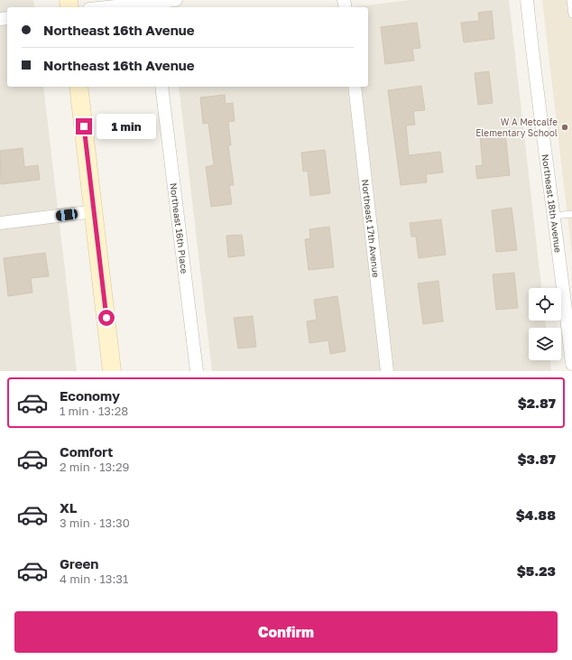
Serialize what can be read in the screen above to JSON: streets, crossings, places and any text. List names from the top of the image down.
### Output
{
  "streets": {
    "street": ["Northeast 18th Avenue", "Northeast 16th Place", "Northeast 17th Avenue"]
  },
  "places": ["W A Metcalfe Elementary School"],
  "page": {
    "banner": ["Northeast 16th Avenue", "Northeast 16th Avenue"],
    "bubble": "1 min",
    "list": [
      {
        "name": "Economy",
        "note": "1 min · 13:28",
        "value": "$2.87"
      },
      {
        "name": "Comfort",
        "note": "2 min · 13:29",
        "value": "$3.87"
      },
      {
        "name": "XL",
        "note": "3 min · 13:30",
        "value": "$4.88"
      },
      {
        "name": "Green",
        "note": "4 min · 13:31",
        "value": "$5.23"
      }
    ],
    "buttons": "Confirm"
  }
}
